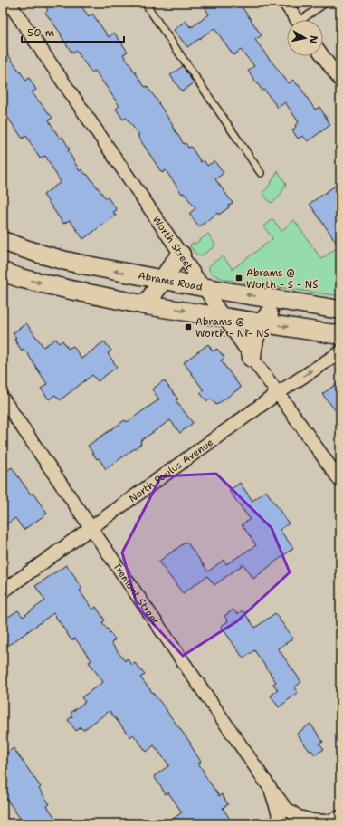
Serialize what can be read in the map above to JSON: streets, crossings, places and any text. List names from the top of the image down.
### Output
{
  "streets": {
    "main road": ["Abrams Road"],
    "street": ["Worth Street", "North Paulus Avenue", "Tremont Street"]
  },
  "crossings": [
    ["Worth Street", "Abrams Road"],
    ["Worth Street", "North Paulus Avenue"],
    ["North Paulus Avenue", "Tremont Street"]
  ],
  "places": {
    "transit": ["Abrams @ Worth - S - NS", "Abrams @ Worth - N - NS"]
  },
  "scale_bar": "50 m",
  "north": "right"
}
